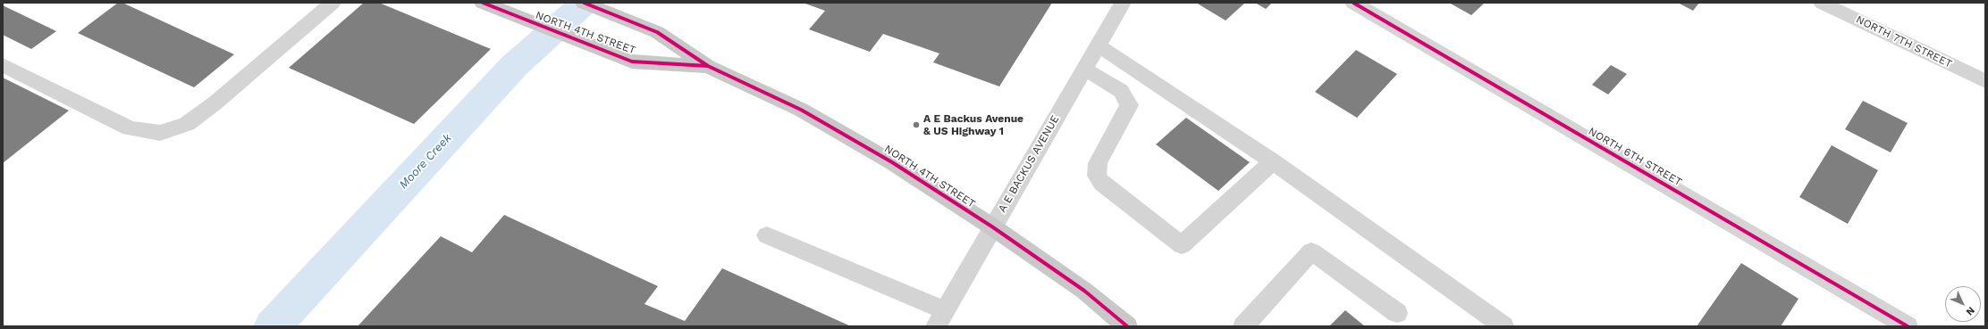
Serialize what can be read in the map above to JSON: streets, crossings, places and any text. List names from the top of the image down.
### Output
{
  "streets": {
    "main road": ["NORTH 4TH STREET"],
    "street": ["NORTH 7TH STREET", "NORTH 6TH STREET", "A E BACKUS AVENUE"]
  },
  "crossings": [
    ["NORTH 4TH STREET", "A E BACKUS AVENUE"]
  ],
  "water": ["Moore Creek"],
  "places": ["A E Backus Avenue & US Highway 1"],
  "north": "bottom right"
}
